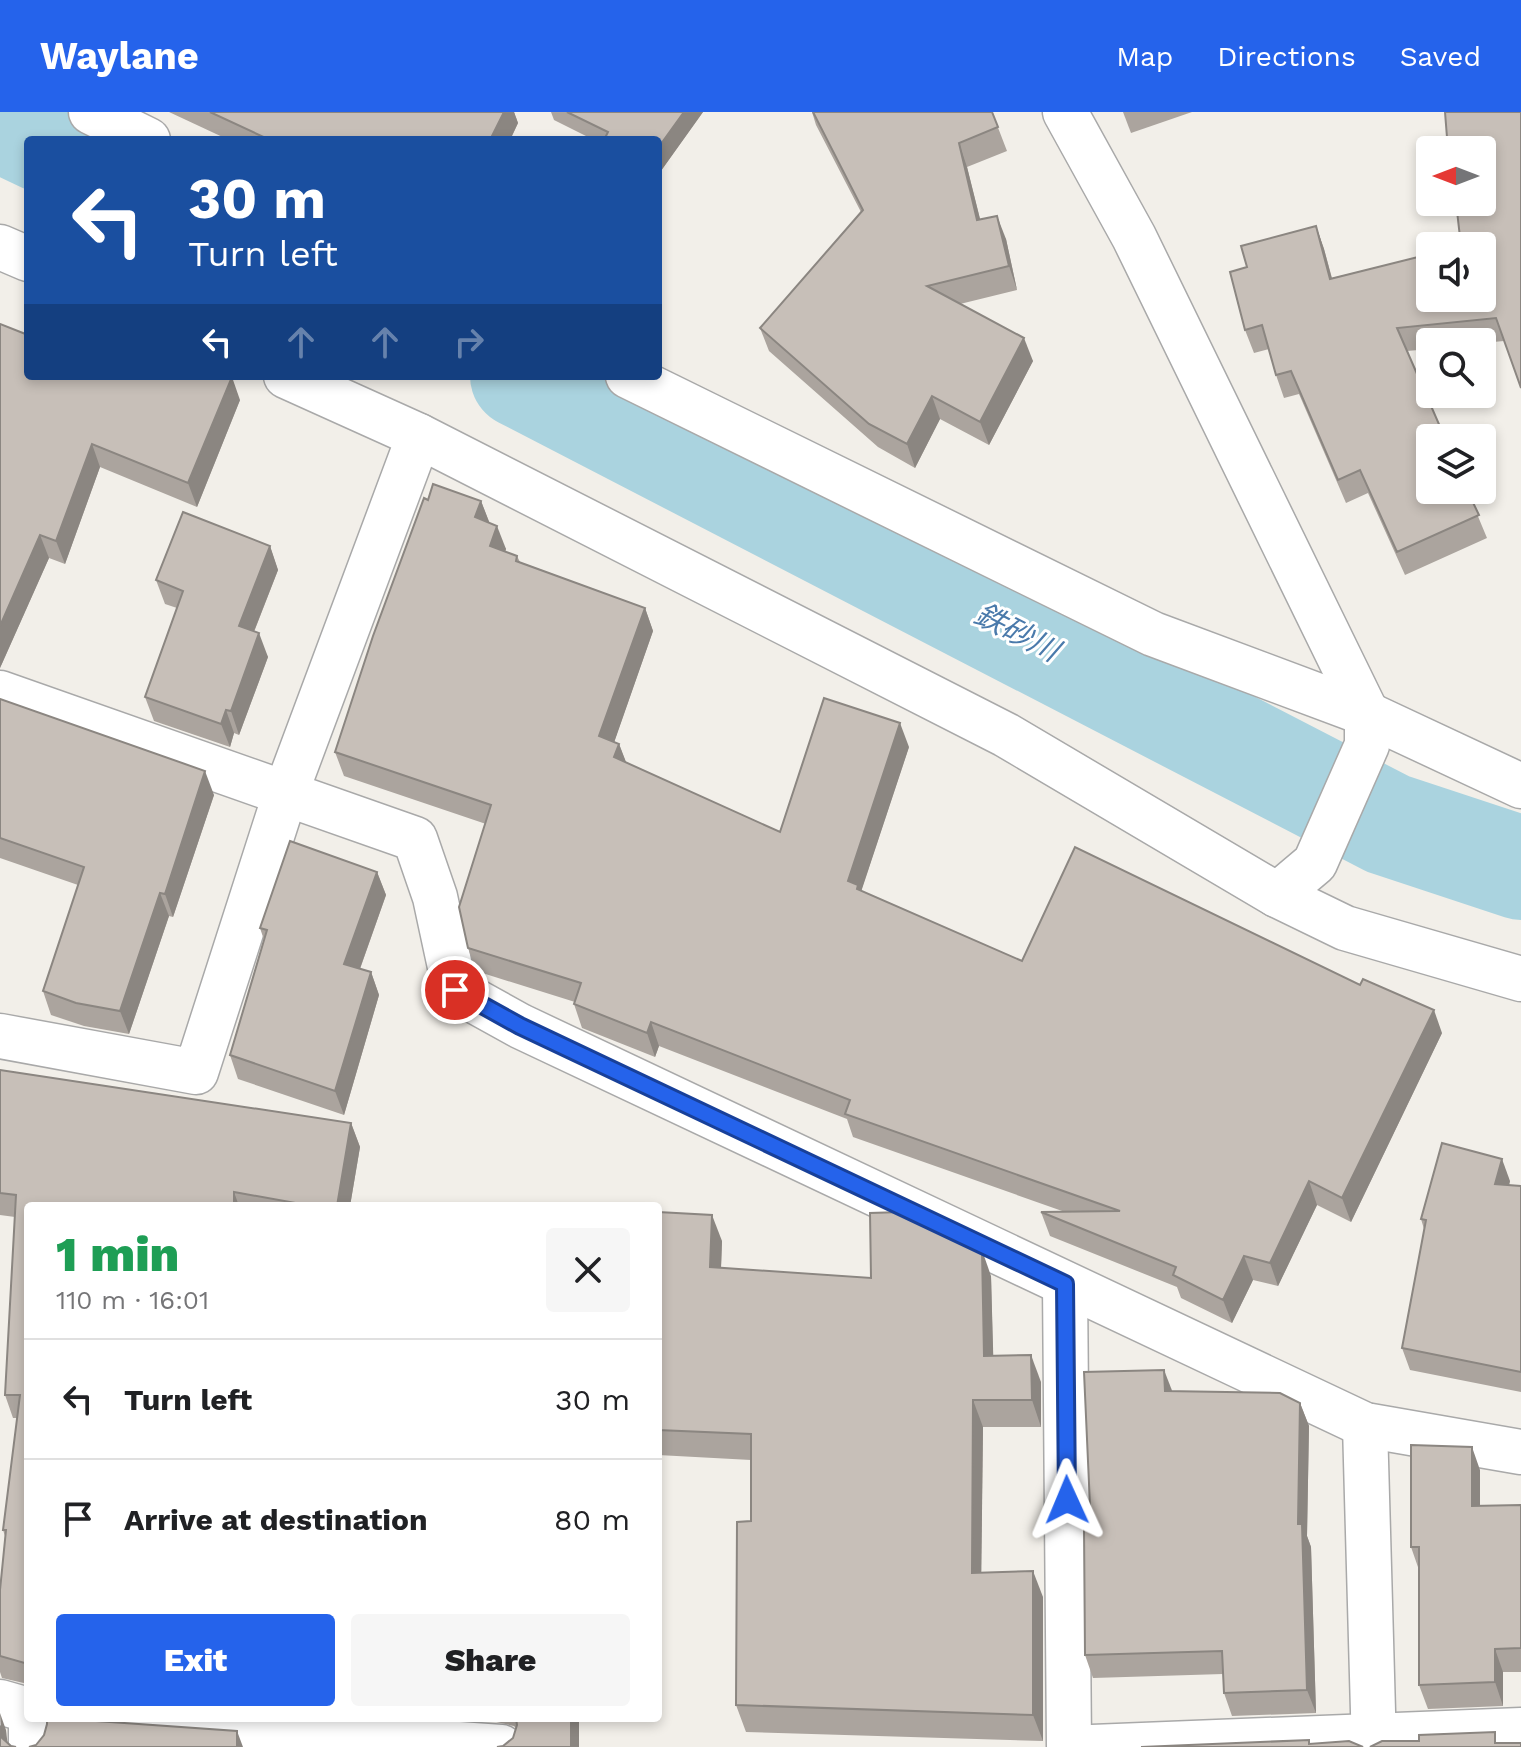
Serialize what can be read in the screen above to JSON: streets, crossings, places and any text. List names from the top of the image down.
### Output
{
  "water": ["鉄砂川"],
  "north": "left",
  "page": {
    "header": "Waylane",
    "nav": ["Map", "Directions", "Saved"],
    "turn": ["30 m", "Turn left"],
    "heading": ["1 min", "110 m · 16:01"],
    "list": [
      {
        "name": "Turn left",
        "value": "30 m"
      },
      {
        "name": "Arrive at destination",
        "value": "80 m"
      }
    ],
    "buttons": ["Exit", "Share"]
  }
}
